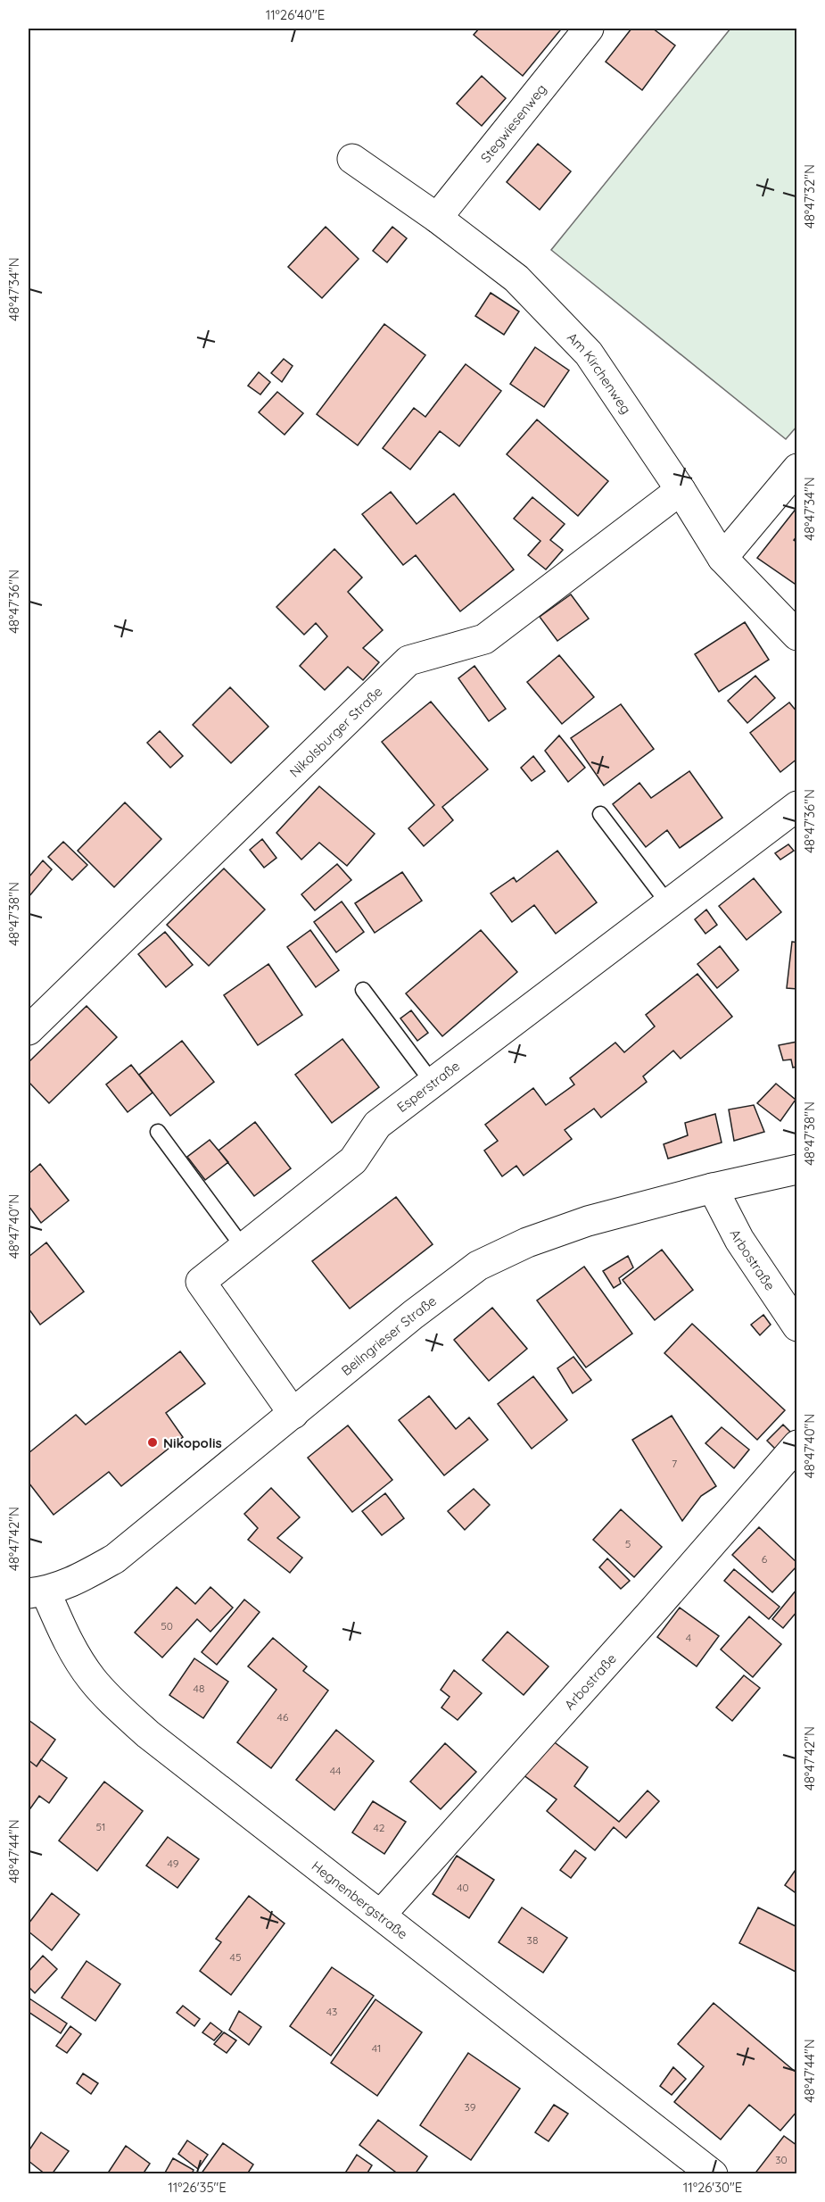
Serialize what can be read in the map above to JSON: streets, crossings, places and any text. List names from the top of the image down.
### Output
{
  "streets": {
    "street": [
      "Stegwiesenweg",
      "Am Kirchenweg",
      "Nikolsburger Straße",
      "Esperstraße",
      "Arbostraße",
      "Beilngrieser Straße",
      "Hegnenbergstraße"
    ]
  },
  "crossings": [
    ["Stegwiesenweg", "Am Kirchenweg"],
    ["Am Kirchenweg", "Nikolsburger Straße"],
    ["Esperstraße", "Beilngrieser Straße"],
    ["Arbostraße", "Beilngrieser Straße"],
    ["Arbostraße", "Hegnenbergstraße"],
    ["Beilngrieser Straße", "Hegnenbergstraße"]
  ],
  "places": ["Nikopolis"],
  "house_numbers": [
    "7",
    "5",
    "6",
    "50",
    "4",
    "48",
    "46",
    "44",
    "51",
    "42",
    "49",
    "40",
    "38",
    "45",
    "43",
    "41",
    "39",
    "30"
  ],
  "coordinates": [
    "11°26'40\"E",
    "48°47'32\"N",
    "48°47'34\"N",
    "48°47'36\"N",
    "48°47'38\"N",
    "48°47'40\"N",
    "48°47'42\"N",
    "48°47'44\"N",
    "11°26'35\"E",
    "11°26'30\"E"
  ]
}
